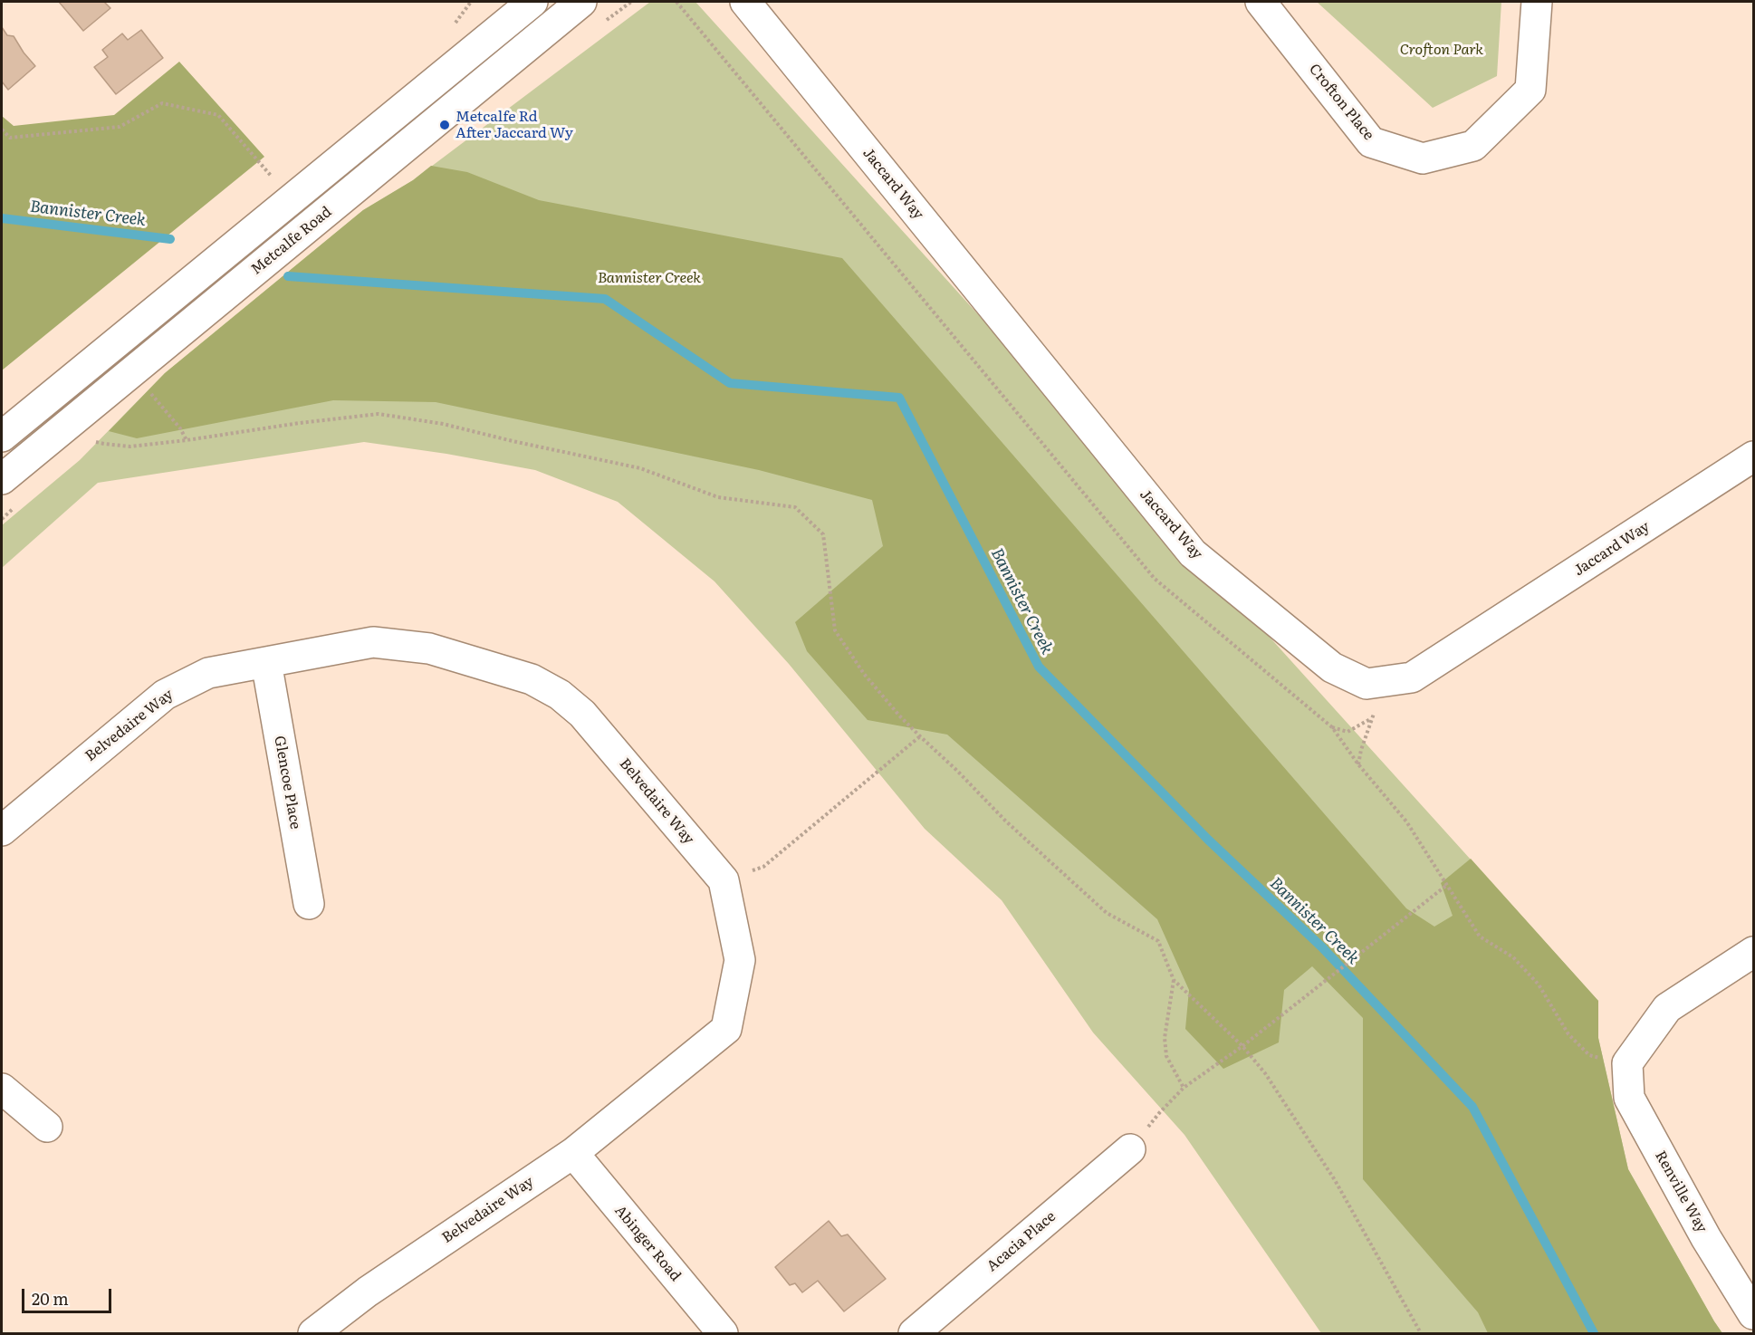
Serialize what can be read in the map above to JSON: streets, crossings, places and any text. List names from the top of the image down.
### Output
{
  "streets": {
    "street": [
      "Crofton Place",
      "Jaccard Way",
      "Metcalfe Road",
      "Belvedaire Way",
      "Glencoe Place",
      "Renville Way",
      "Acacia Place",
      "Abinger Road"
    ]
  },
  "crossings": [
    ["Belvedaire Way", "Glencoe Place"],
    ["Belvedaire Way", "Abinger Road"]
  ],
  "water": ["Bannister Creek"],
  "parks": ["Crofton Park", "Bannister Creek"],
  "places": ["Metcalfe Rd After Jaccard Wy"],
  "scale_bar": "20 m"
}
